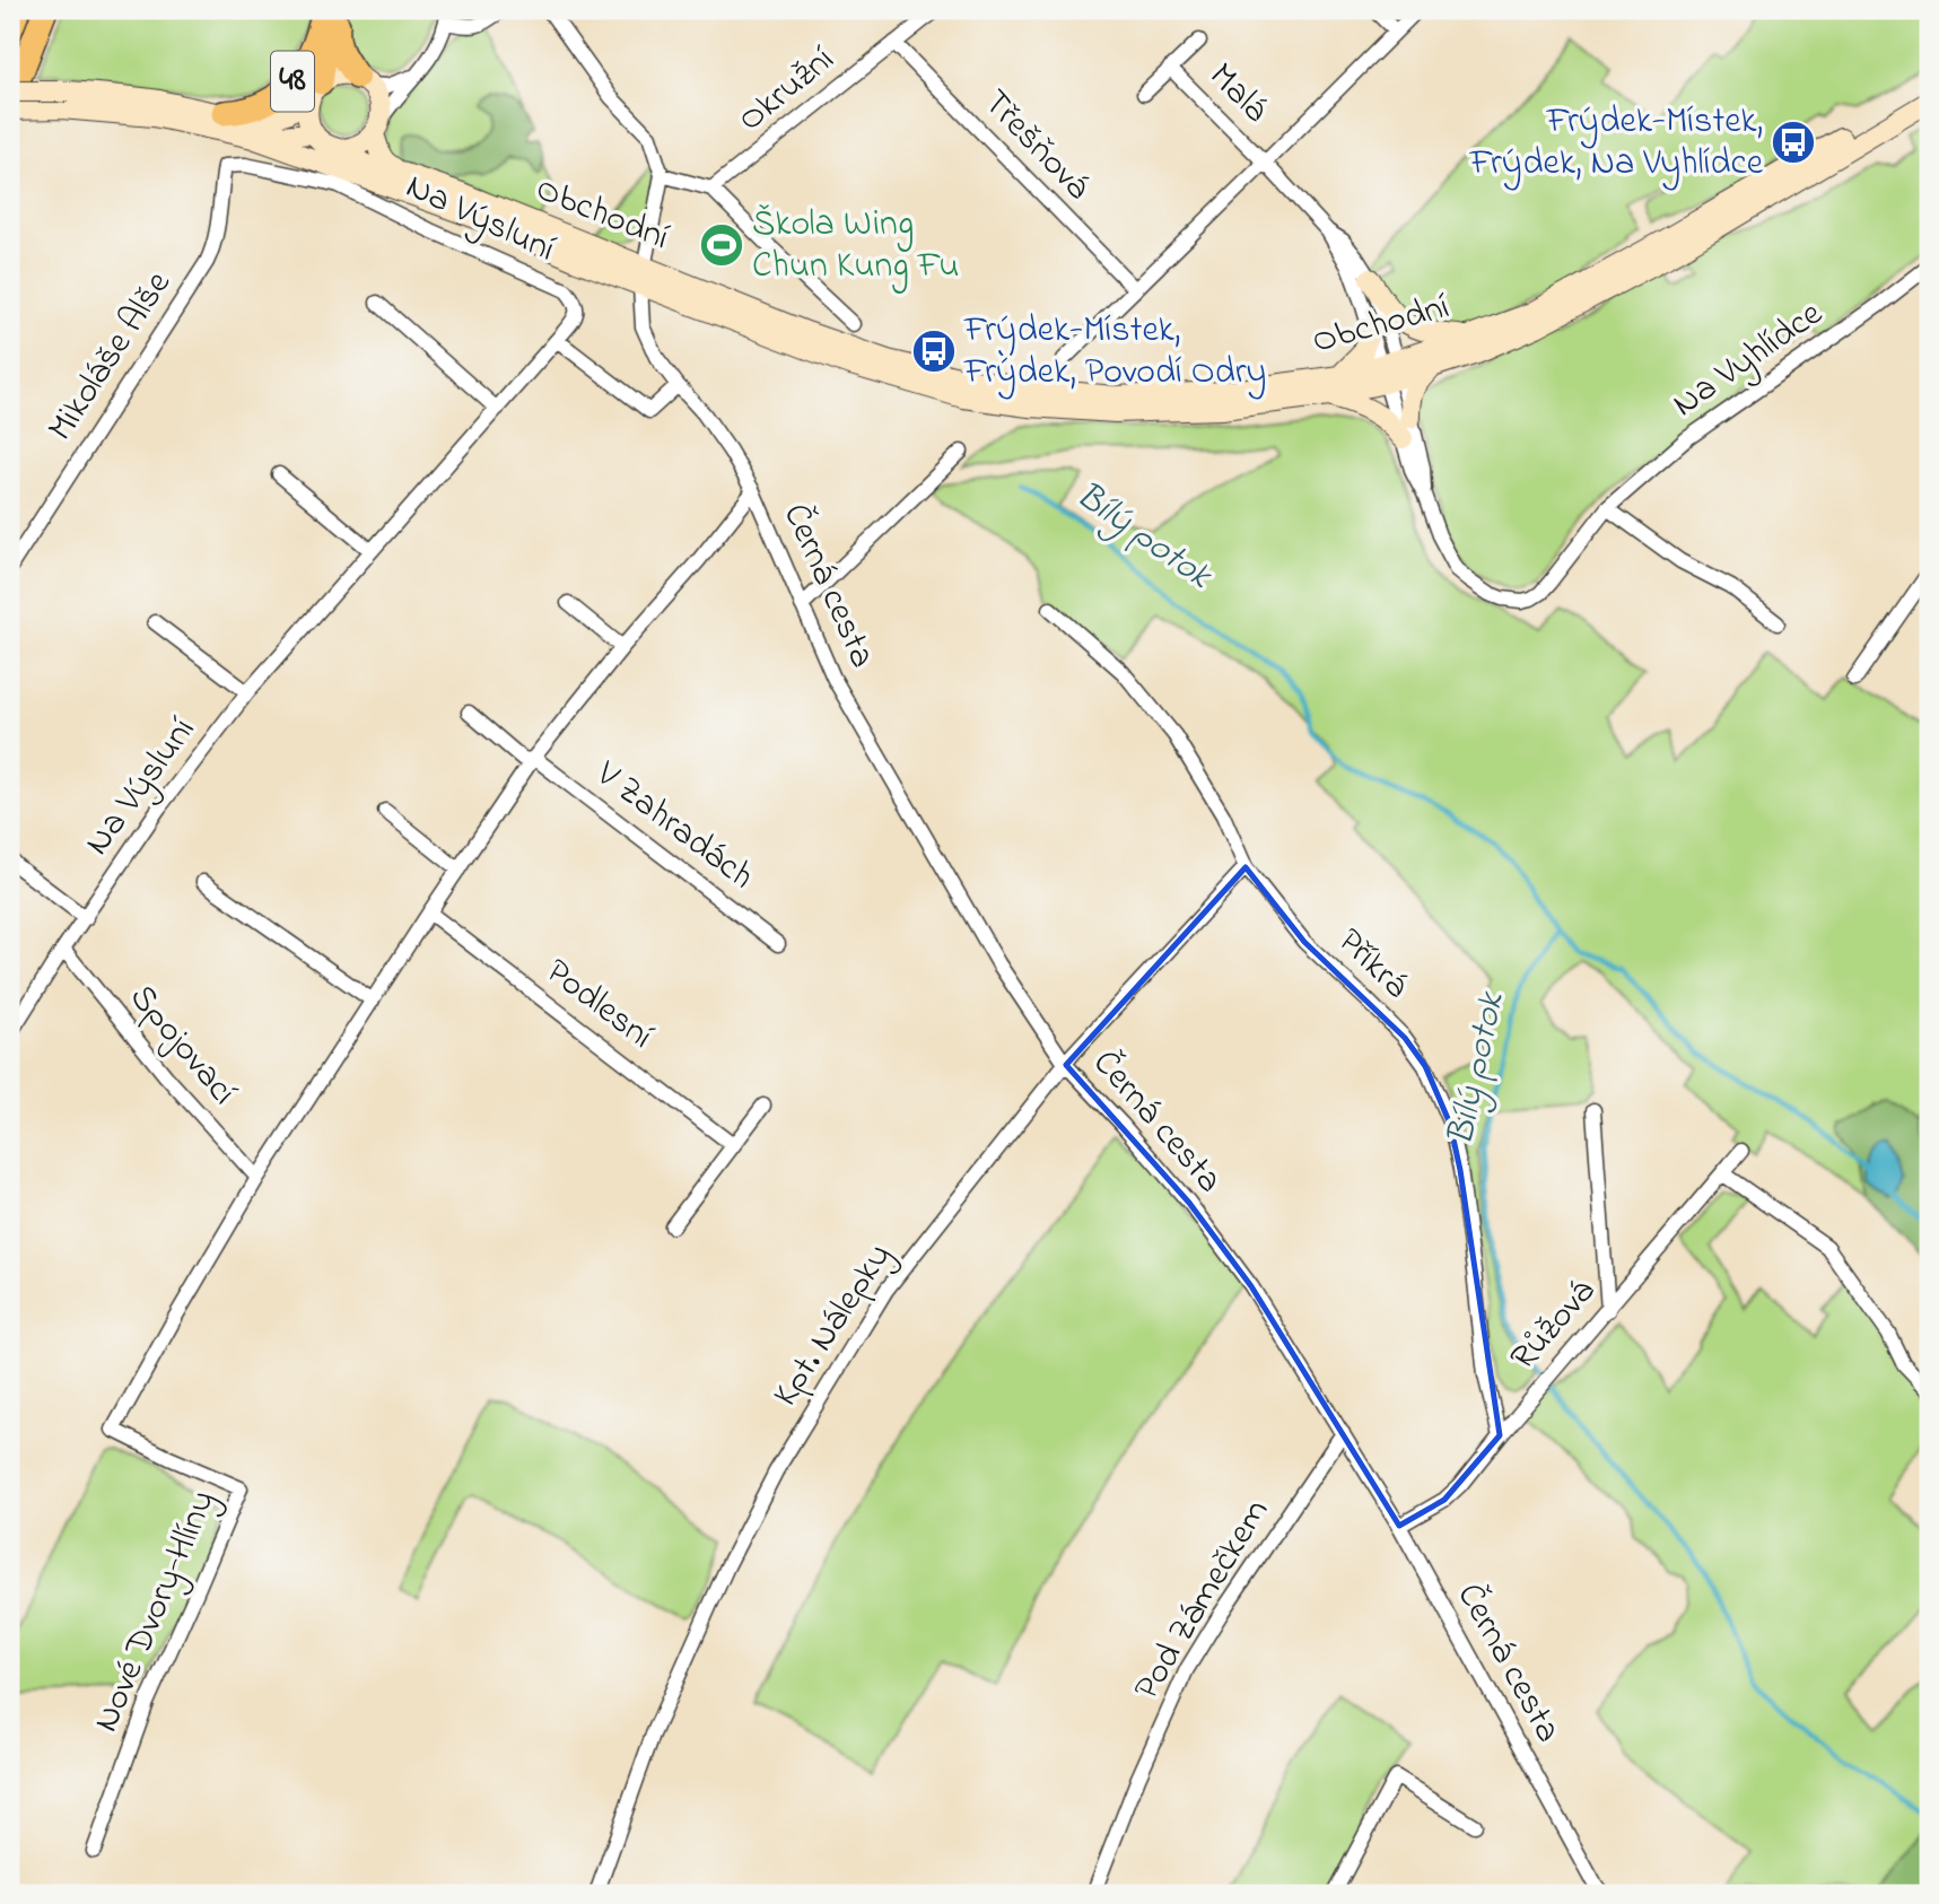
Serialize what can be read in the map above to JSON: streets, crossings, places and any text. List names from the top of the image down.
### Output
{
  "streets": {
    "highway": ["48"],
    "main road": ["Obchodní"],
    "street": [
      "Okružní",
      "Malá",
      "Třešňová",
      "Na Výsluní",
      "Mikoláše Alše",
      "Na Vyhlídce",
      "Černá cesta",
      "V Zahradách",
      "Příkrá",
      "Podlesní",
      "Spojovací",
      "Kpt. Nálepky",
      "Růžová",
      "Pod Zámečkem",
      "Nové Dvory-Hlíny"
    ]
  },
  "crossings": [
    ["48", "Obchodní"],
    ["Okružní", "Třešňová"],
    ["Malá", "Na Vyhlídce"],
    ["Obchodní", "Na Vyhlídce"],
    ["Obchodní", "Černá cesta"],
    ["Na Výsluní", "Mikoláše Alše"],
    ["Na Výsluní", "Spojovací"],
    ["Černá cesta", "Kpt. Nálepky"],
    ["Černá cesta", "Růžová"],
    ["Černá cesta", "Pod Zámečkem"],
    ["Příkrá", "Kpt. Nálepky"],
    ["Příkrá", "Růžová"],
    ["Spojovací", "Nové Dvory-Hlíny"]
  ],
  "water": ["Bílý potok"],
  "places": {
    "bus stop": ["Frýdek-Místek, Frýdek, Na Vyhlídce", "Frýdek-Místek, Frýdek, Povodí Odry"],
    "sports": ["Škola Wing Chun Kung Fu"]
  }
}
